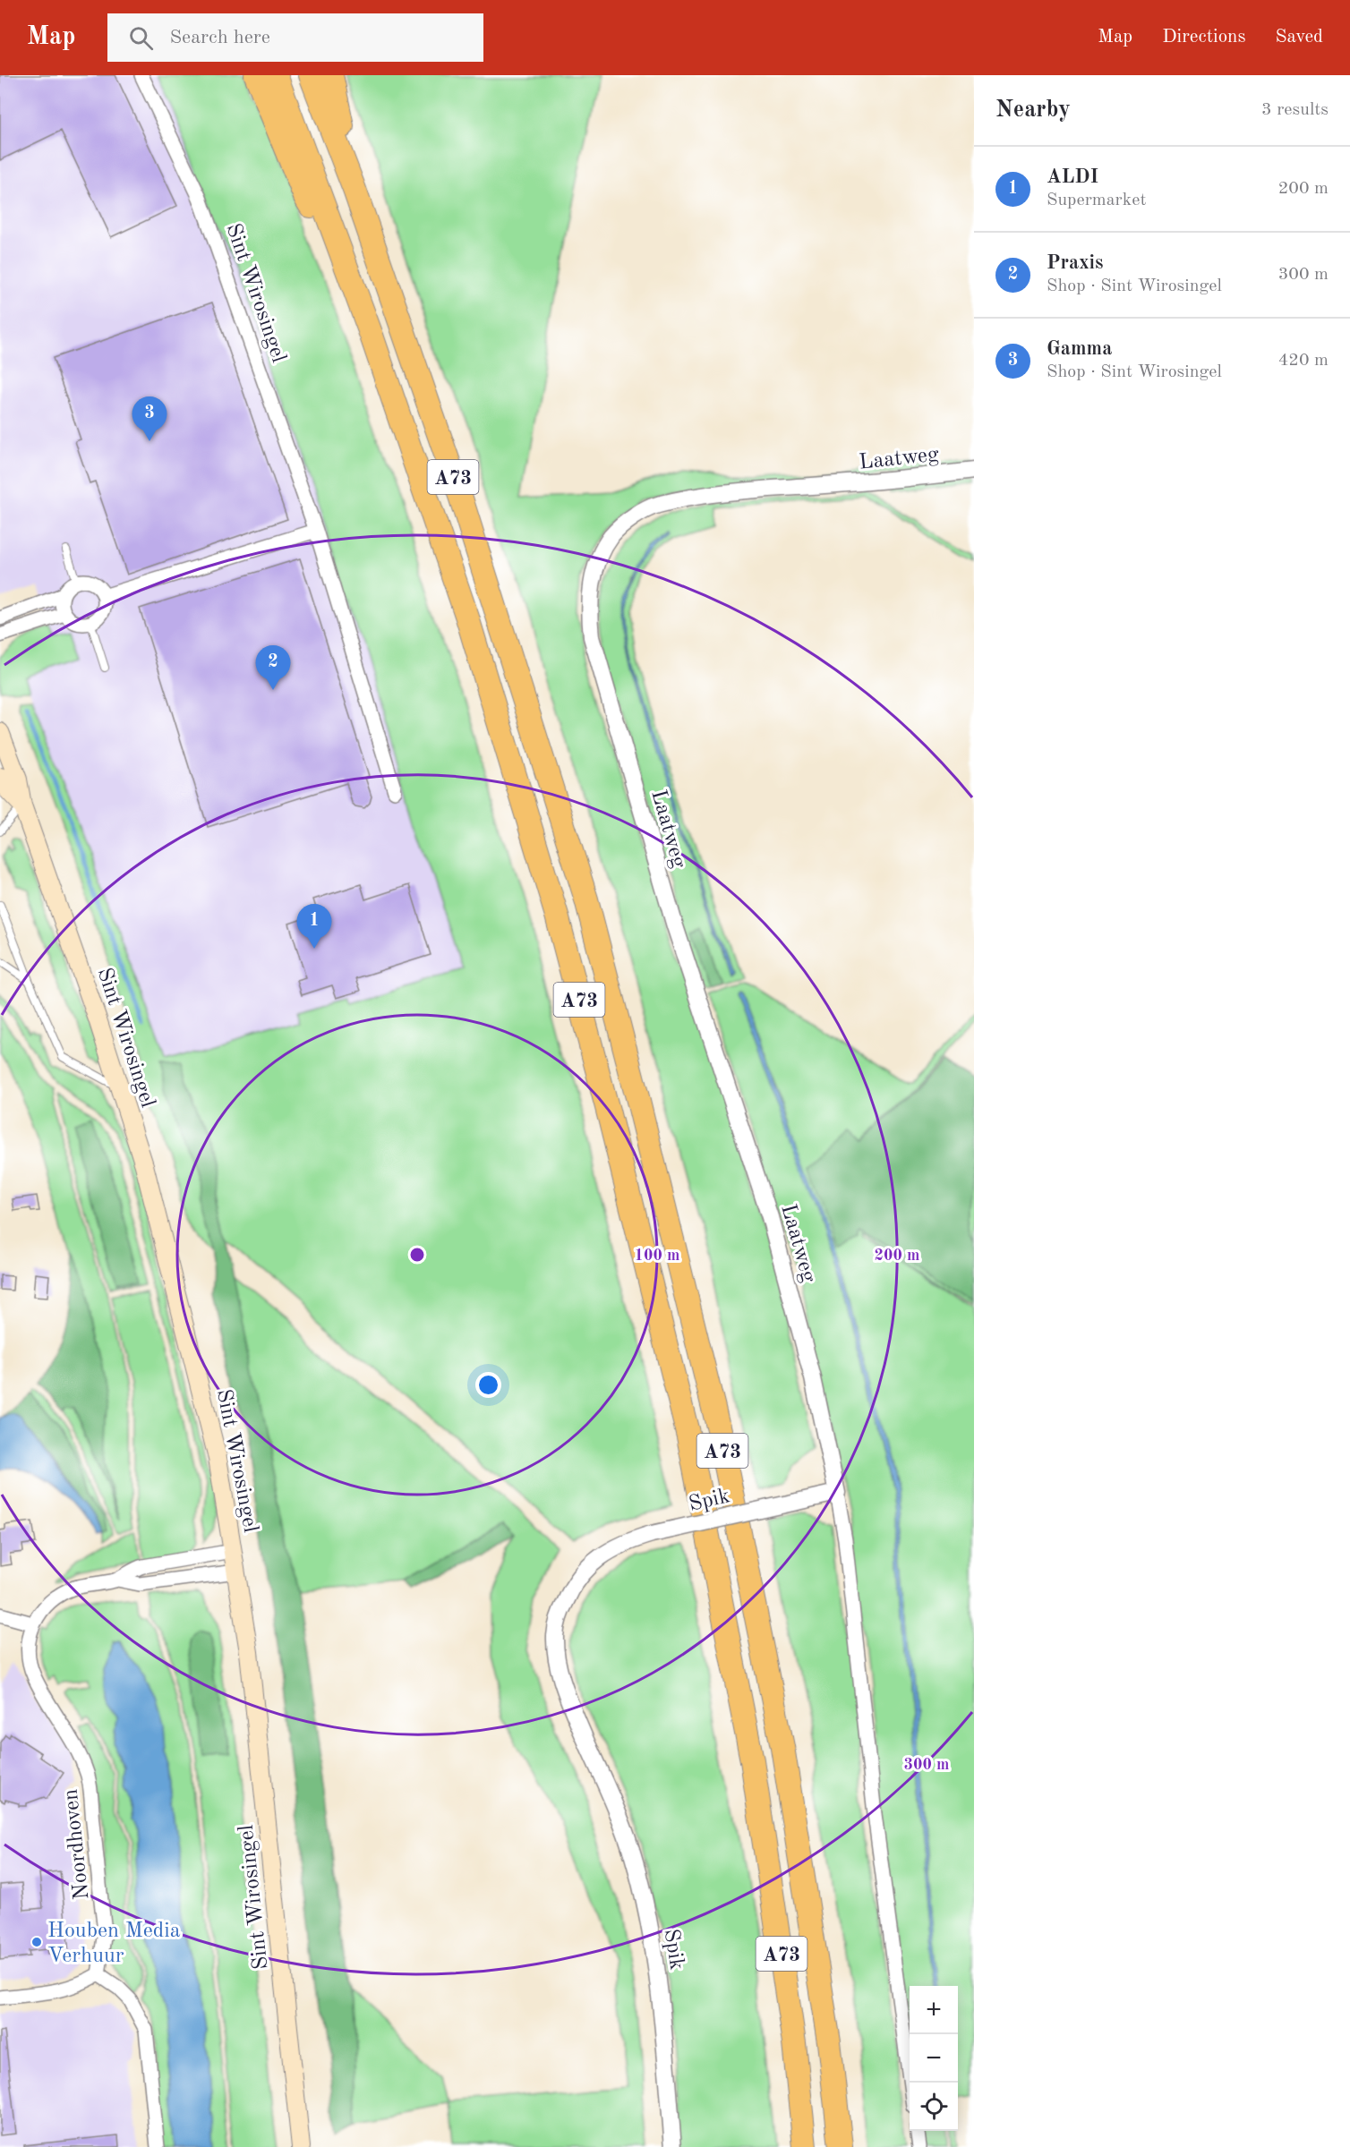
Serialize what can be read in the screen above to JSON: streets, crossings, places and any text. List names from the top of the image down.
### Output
{
  "streets": {
    "highway": ["A73"],
    "main road": ["Sint Wirosingel"],
    "street": ["Laatweg", "Spik", "Noordhoven"]
  },
  "crossings": [
    ["Laatweg", "Spik"]
  ],
  "places": ["Houben Media Verhuur"],
  "page": {
    "header": "Map",
    "search": "Search here",
    "nav": ["Map", "Directions", "Saved"],
    "heading": ["Nearby", "3 results"],
    "list": [
      {
        "mark": "1",
        "name": "ALDI",
        "note": "Supermarket",
        "value": "200 m"
      },
      {
        "mark": "2",
        "name": "Praxis",
        "note": "Shop · Sint Wirosingel",
        "value": "300 m"
      },
      {
        "mark": "3",
        "name": "Gamma",
        "note": "Shop · Sint Wirosingel",
        "value": "420 m"
      }
    ],
    "pins": ["3", "2", "1"],
    "map_buttons": ["+", "−"]
  },
  "rings": ["100 m", "200 m", "300 m"]
}
